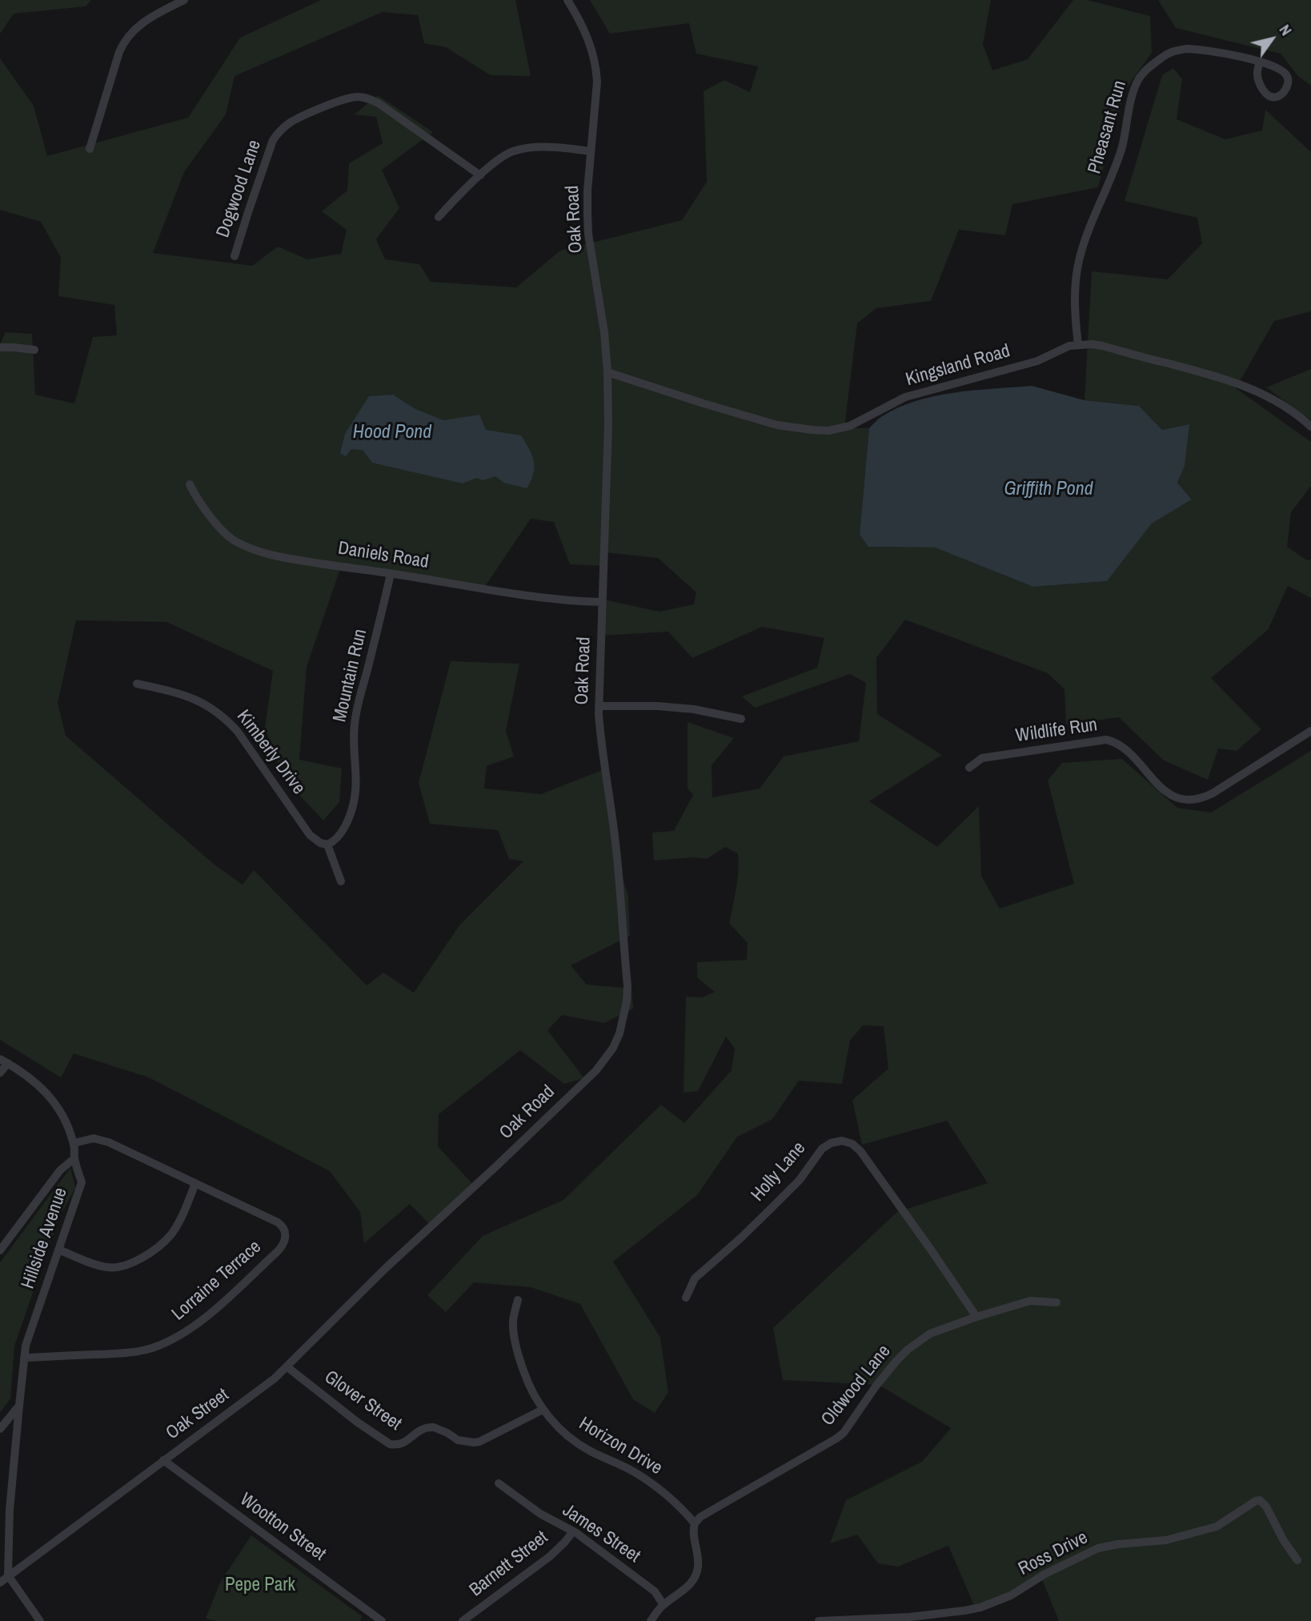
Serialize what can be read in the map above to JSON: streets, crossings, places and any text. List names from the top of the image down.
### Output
{
  "streets": {
    "street": [
      "Pheasant Run",
      "Dogwood Lane",
      "Oak Road",
      "Kingsland Road",
      "Daniels Road",
      "Mountain Run",
      "Wildlife Run",
      "Kimberly Drive",
      "Holly Lane",
      "Hillside Avenue",
      "Lorraine Terrace",
      "Oldwood Lane",
      "Glover Street",
      "Oak Street",
      "Horizon Drive",
      "Wootton Street",
      "James Street",
      "Ross Drive",
      "Barnett Street"
    ]
  },
  "crossings": [
    ["Pheasant Run", "Kingsland Road"],
    ["Oak Road", "Kingsland Road"],
    ["Oak Road", "Daniels Road"],
    ["Oak Road", "Oak Street"],
    ["Daniels Road", "Mountain Run"],
    ["Mountain Run", "Kimberly Drive"],
    ["Holly Lane", "Oldwood Lane"],
    ["Hillside Avenue", "Lorraine Terrace"],
    ["Oldwood Lane", "Horizon Drive"],
    ["Glover Street", "Oak Street"],
    ["Glover Street", "Horizon Drive"],
    ["Oak Street", "Wootton Street"],
    ["James Street", "Barnett Street"]
  ],
  "water": ["Hood Pond", "Griffith Pond"],
  "parks": ["Pepe Park"],
  "north": "top right"
}
